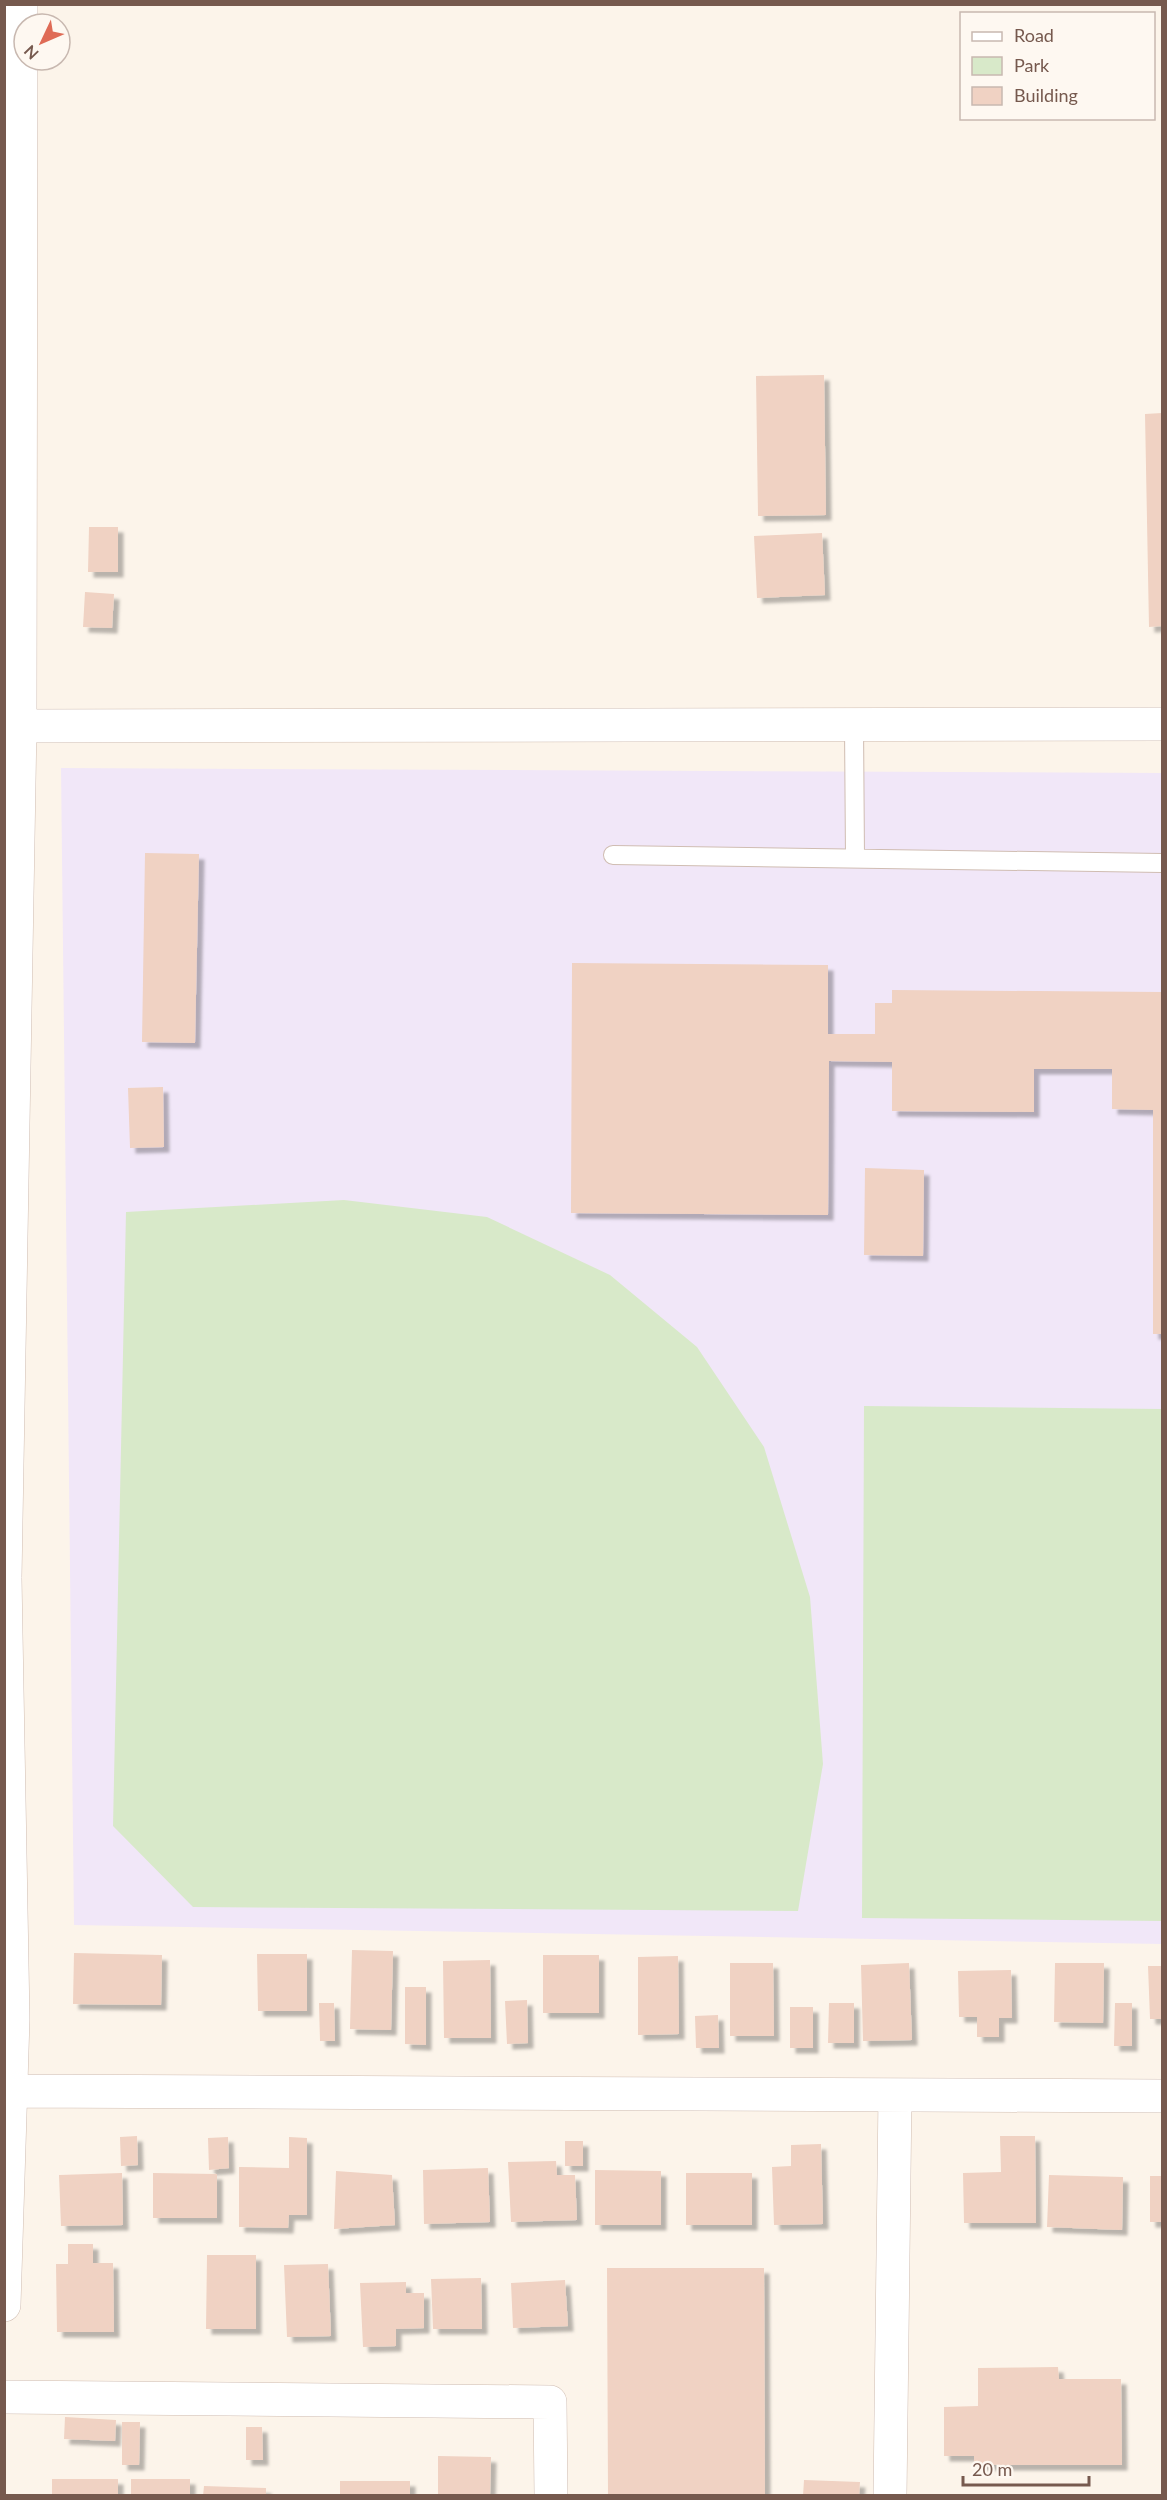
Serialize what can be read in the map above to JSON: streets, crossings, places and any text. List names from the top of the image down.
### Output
{
  "legend": ["Road", "Park", "Building"],
  "scale_bar": "20 m",
  "north": "bottom left"
}
